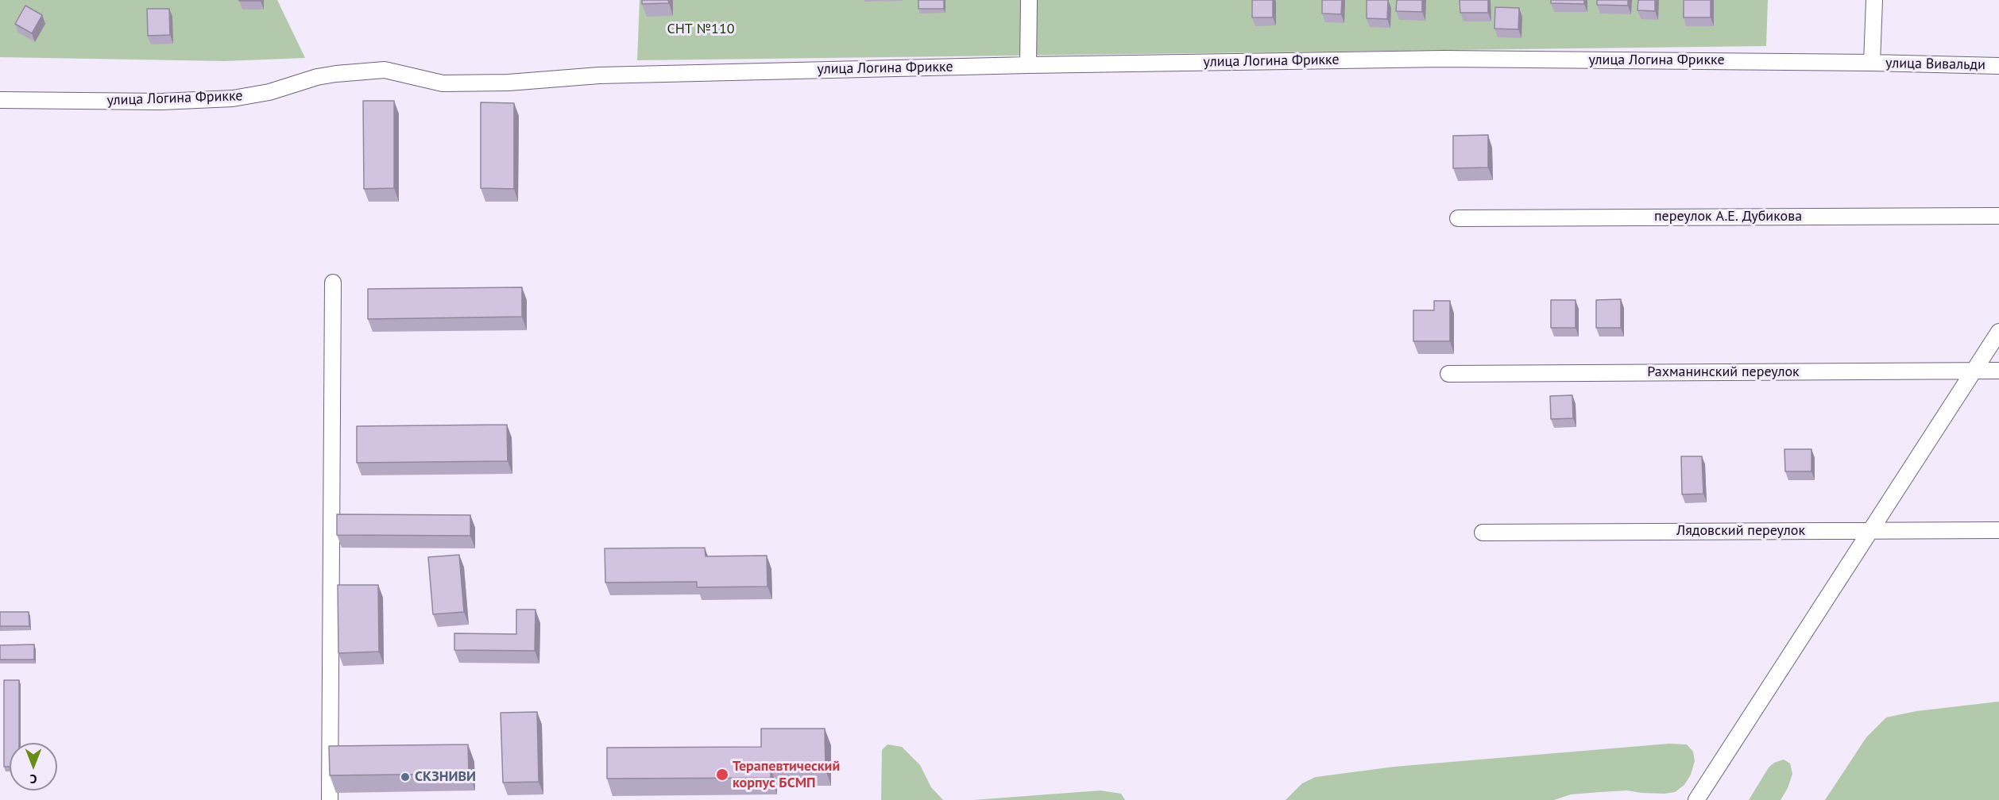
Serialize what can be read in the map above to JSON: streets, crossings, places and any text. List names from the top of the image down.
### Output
{
  "streets": {
    "street": [
      "улица Логина Фрикке",
      "улица Вивальди",
      "переулок А.Е. Дубикова",
      "Рахманинский переулок",
      "Лядовский переулок"
    ]
  },
  "crossings": [
    ["улица Логина Фрикке", "улица Вивальди"]
  ],
  "parks": ["СНТ №110"],
  "places": ["Терапевтический корпус БСМП", "СКЗНИВИ"],
  "north": "bottom"
}
